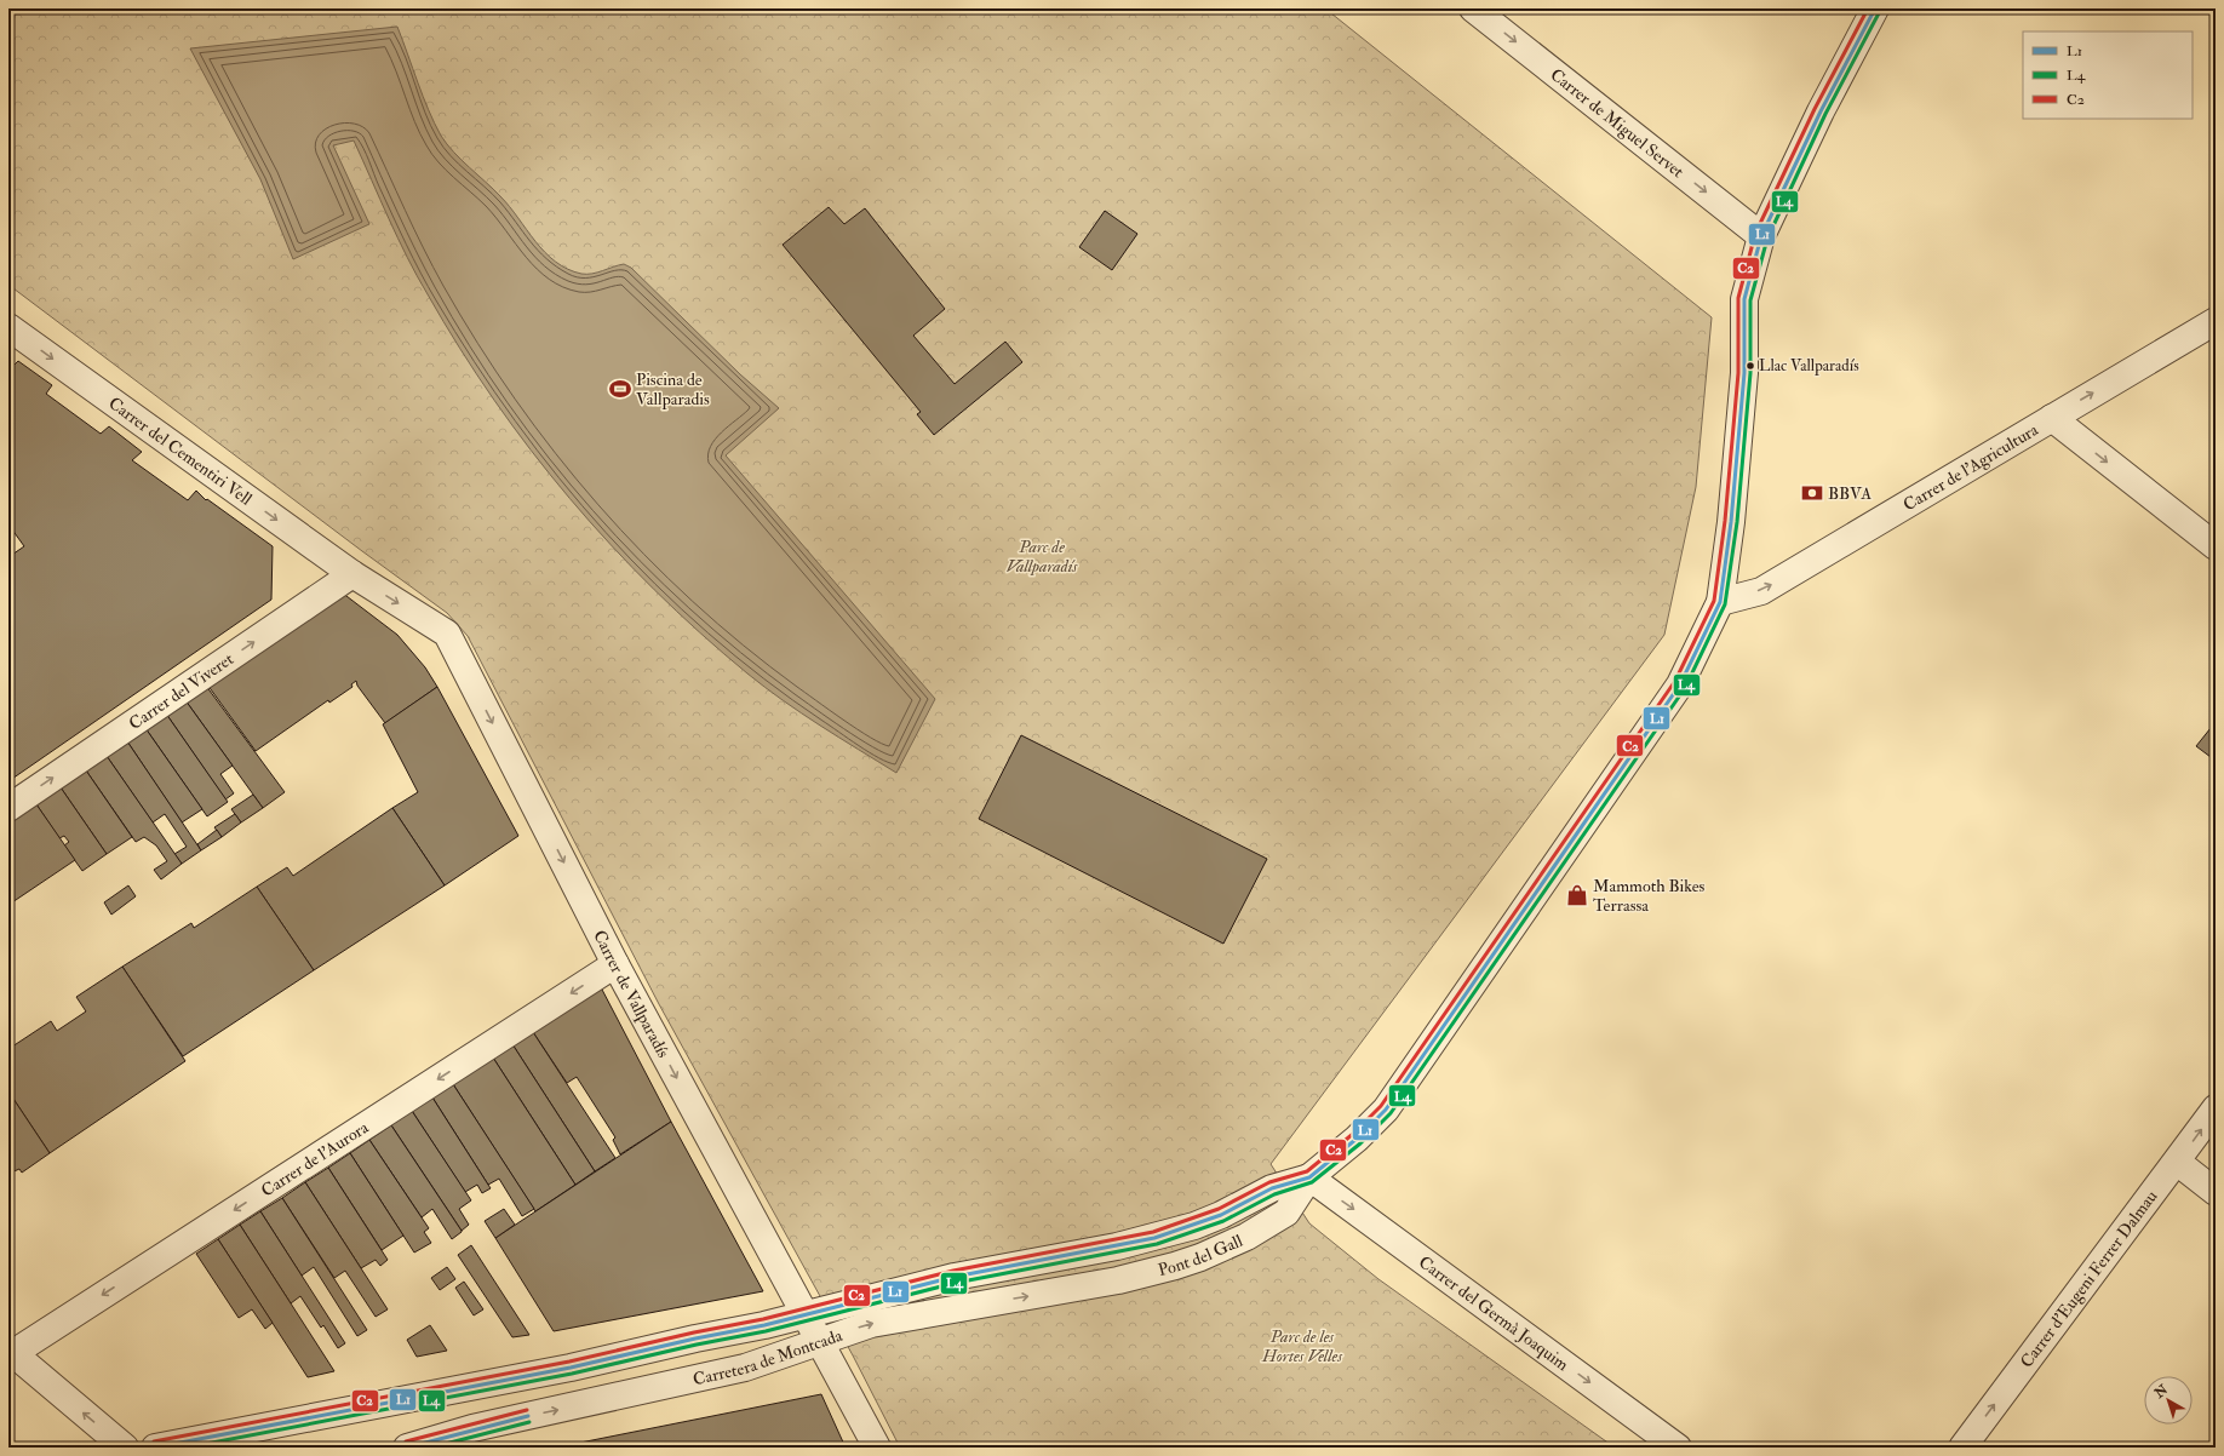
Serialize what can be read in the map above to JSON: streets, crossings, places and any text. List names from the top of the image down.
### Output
{
  "streets": {
    "street": [
      "Carrer de Miguel Servet",
      "Carrer del Cementiri Vell",
      "Carrer de l'Agricultura",
      "Carrer del Viveret",
      "Carrer de Vallparadís",
      "Carrer de l'Aurora",
      "Pont del Gall",
      "Carrer d'Eugeni Ferrer Dalmau",
      "Carrer del Germà Joaquim",
      "Carretera de Montcada"
    ]
  },
  "crossings": [
    ["Carrer del Cementiri Vell", "Carrer del Viveret"],
    ["Carrer del Cementiri Vell", "Carrer de Vallparadís"],
    ["Carrer del Viveret", "Carrer de Vallparadís"],
    ["Carrer de Vallparadís", "Carrer de l'Aurora"],
    ["Carrer de Vallparadís", "Carretera de Montcada"],
    ["Pont del Gall", "Carrer del Germà Joaquim"],
    ["Pont del Gall", "Carretera de Montcada"]
  ],
  "one_way": [
    "Carrer de Miguel Servet",
    "Carrer del Cementiri Vell",
    "Carrer de l'Agricultura",
    "Carrer del Viveret",
    "Carrer de Vallparadís",
    "Carrer de l'Aurora",
    "Carrer d'Eugeni Ferrer Dalmau",
    "Carrer del Germà Joaquim"
  ],
  "parks": ["Parc de Vallparadís", "Parc de les Hortes Velles"],
  "places": {
    "other": ["Llac Vallparadís"],
    "sports": ["Piscina de Vallparadis"],
    "bank": ["BBVA"],
    "shop": ["Mammoth Bikes Terrassa"]
  },
  "lines": ["transit line L1", "transit line C2", "transit line L4"],
  "legend": ["L1", "L4", "C2"],
  "north": "top left"
}
